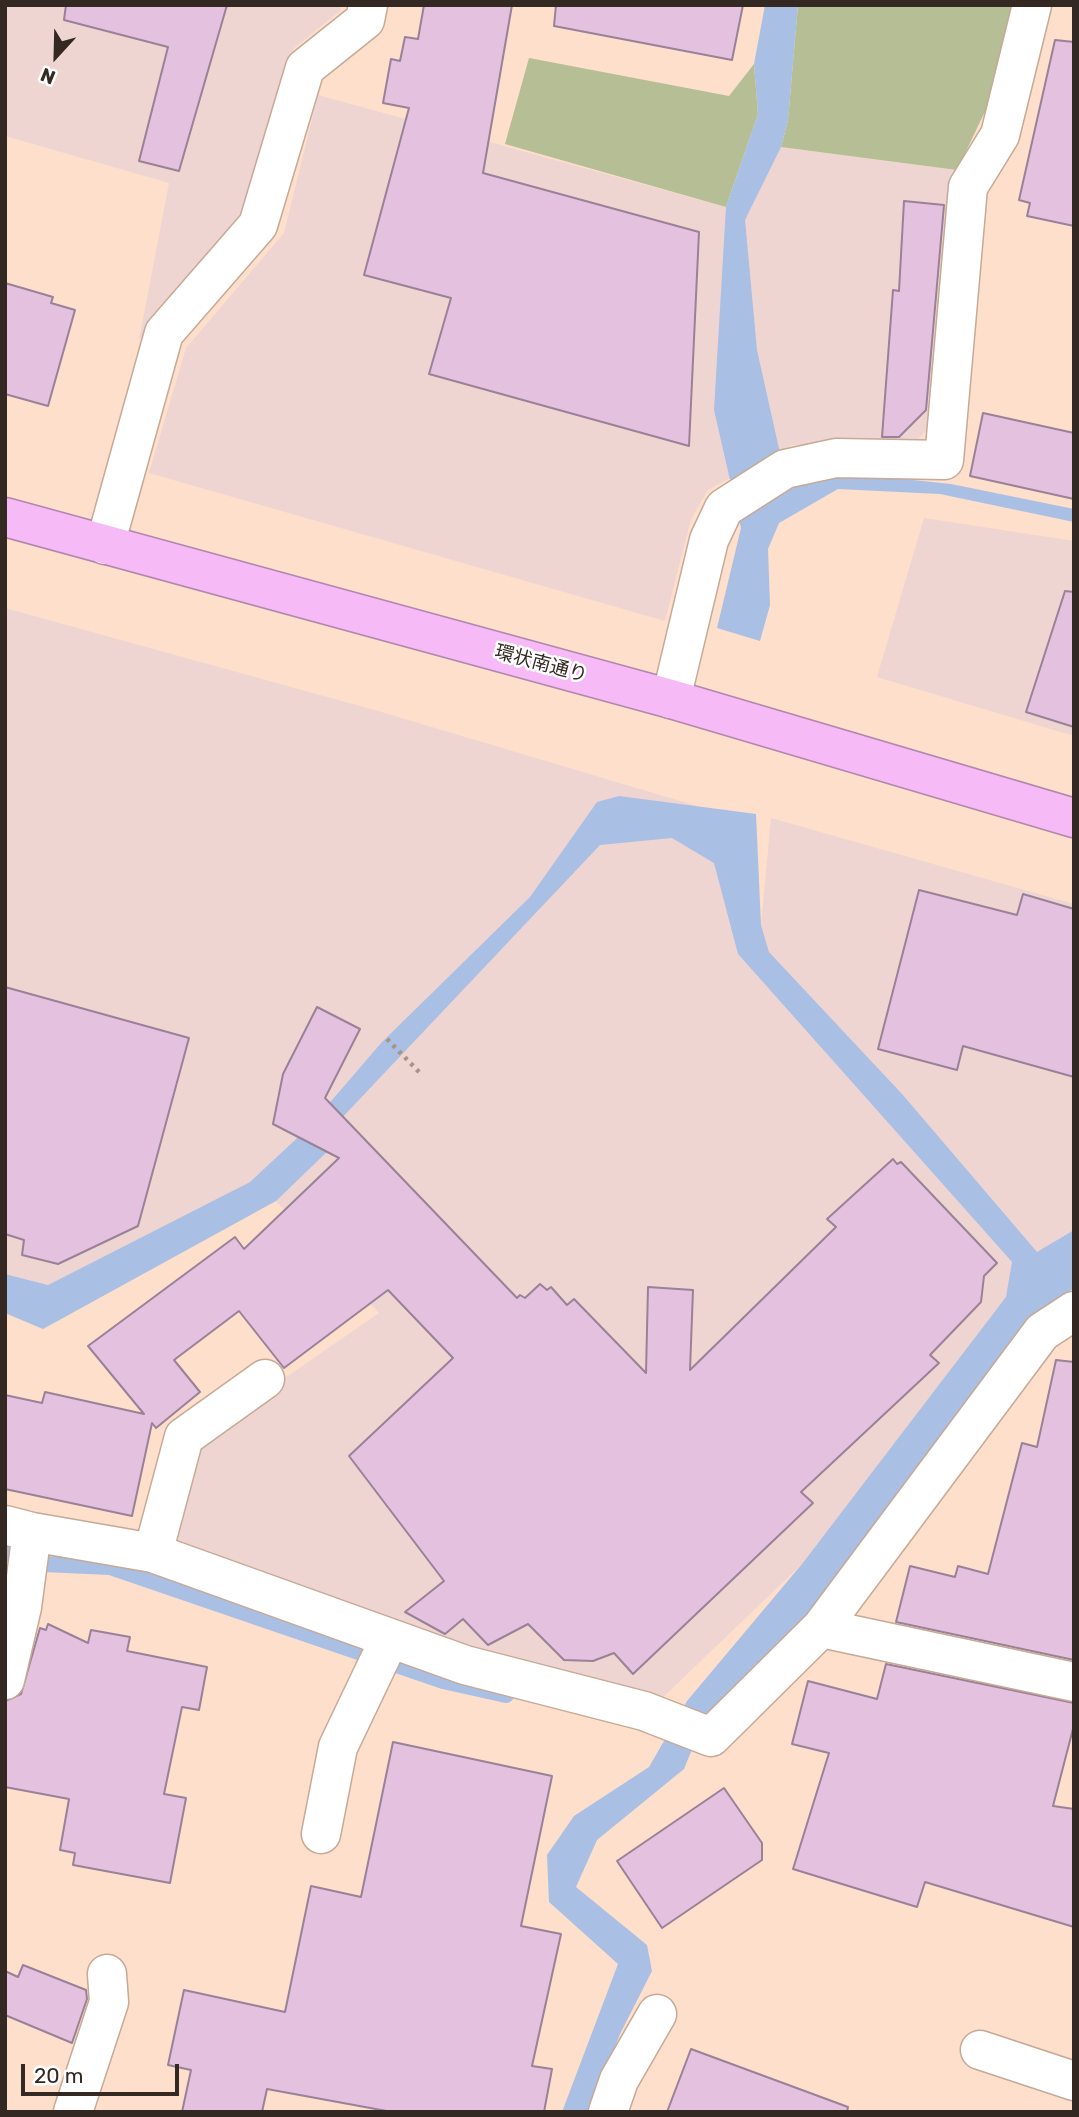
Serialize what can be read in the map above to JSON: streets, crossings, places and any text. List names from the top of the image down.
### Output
{
  "streets": {
    "highway": ["環状南通り"]
  },
  "scale_bar": "20 m",
  "north": "bottom"
}
